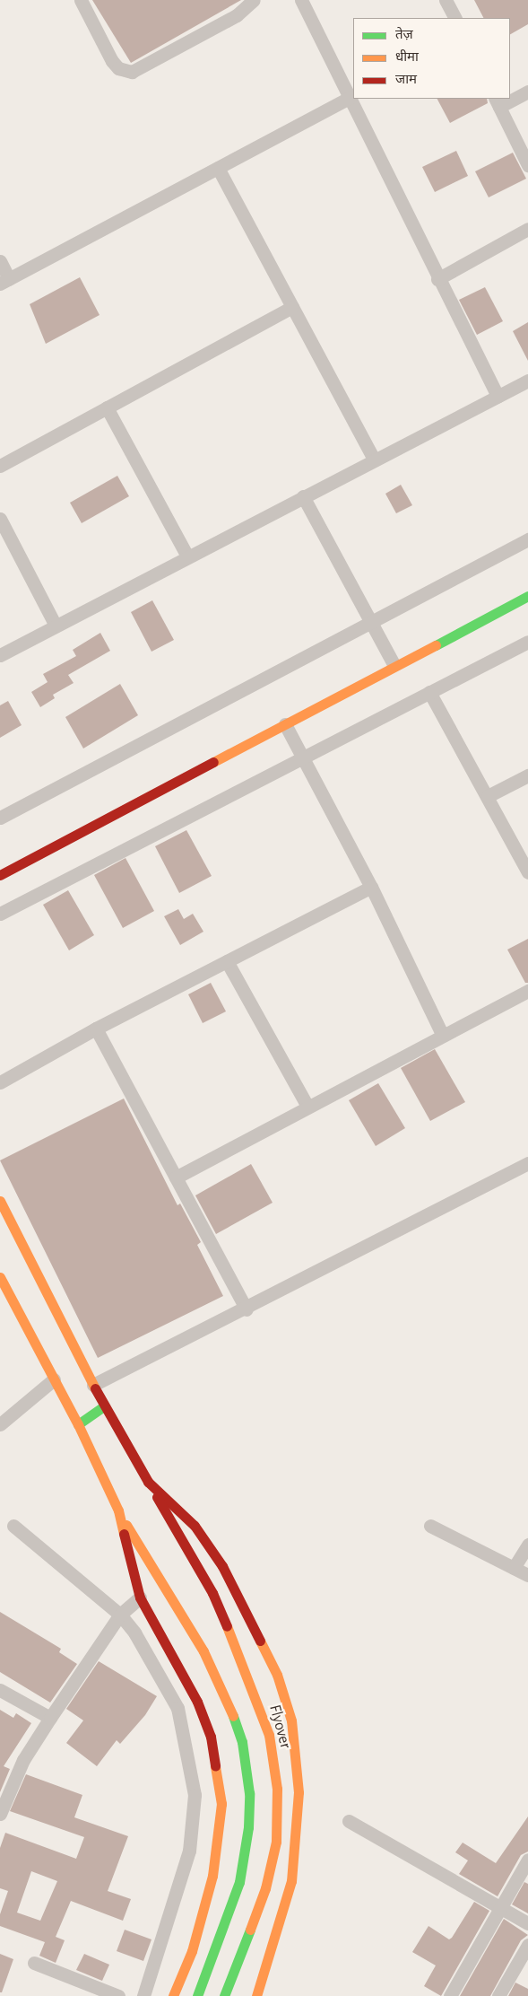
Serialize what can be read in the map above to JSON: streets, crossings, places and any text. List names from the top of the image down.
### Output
{
  "streets": {
    "main road": ["Flyover"]
  },
  "legend": ["तेज़", "धीमा", "जाम"]
}
